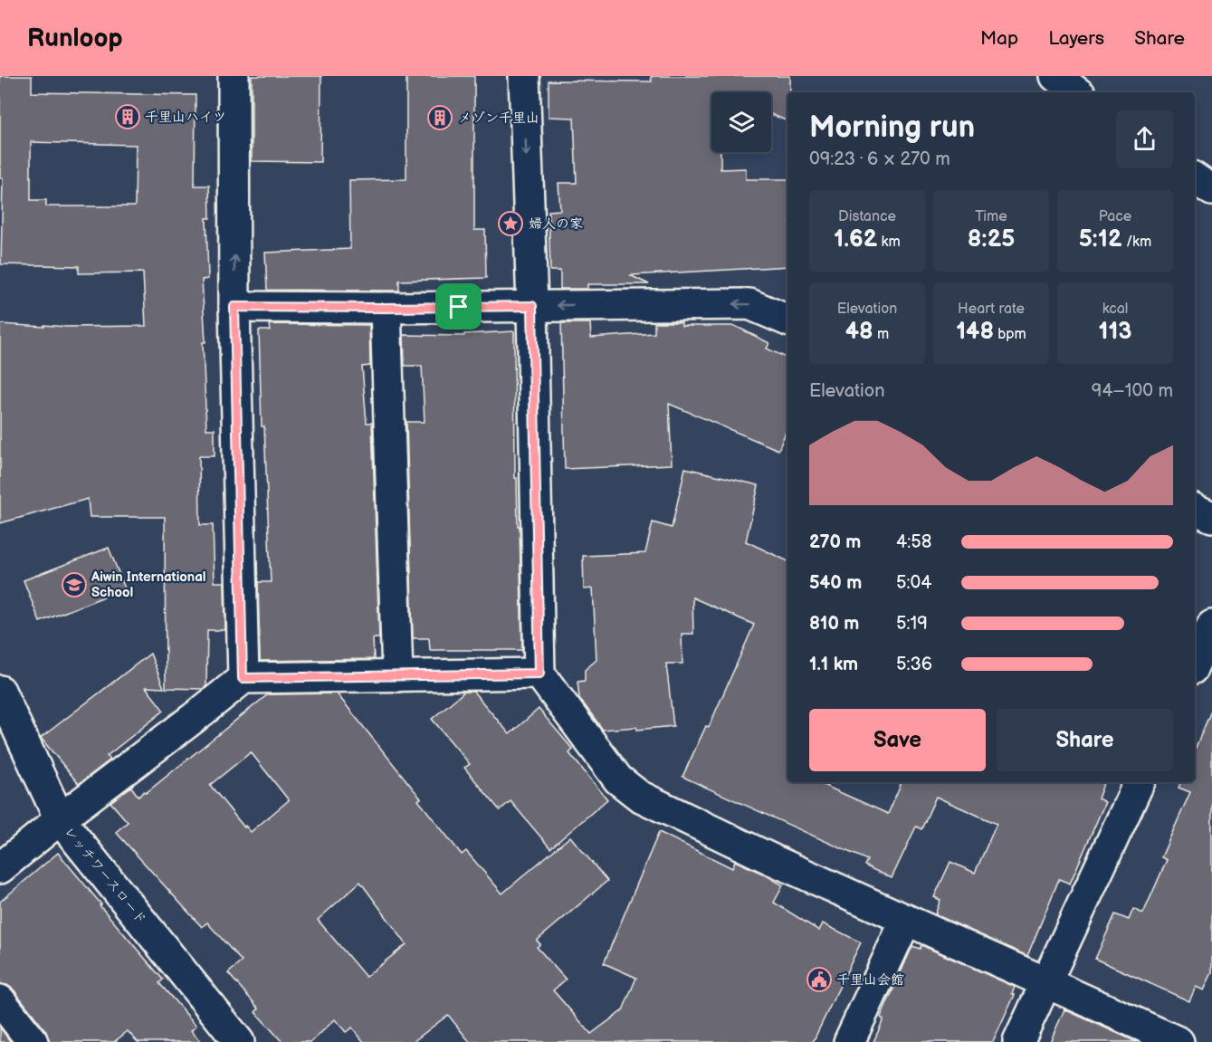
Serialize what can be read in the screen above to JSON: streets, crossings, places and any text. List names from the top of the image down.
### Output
{
  "streets": {
    "street": ["レッチワースロード"]
  },
  "places": {
    "building": ["千里山ハイツ", "メゾン千里山"],
    "place": ["婦人の家"],
    "school or university": ["Aiwin International School"],
    "public building": ["千里山会館"]
  },
  "page": {
    "header": "Runloop",
    "nav": ["Map", "Layers", "Share"],
    "heading": ["Morning run", "09:23 · 6 × 270 m"],
    "stats": [
      ["Distance", "1.62 km"],
      ["Time", "8:25"],
      ["Pace", "5:12 /km"],
      ["Elevation", "48 m"],
      ["Heart rate", "148 bpm"],
      ["kcal", "113"]
    ],
    "chart": ["Elevation", "94–100 m"],
    "list": [
      {
        "name": "270 m",
        "note": "4:58"
      },
      {
        "name": "540 m",
        "note": "5:04"
      },
      {
        "name": "810 m",
        "note": "5:19"
      },
      {
        "name": "1.1 km",
        "note": "5:36"
      }
    ],
    "buttons": ["Save", "Share"]
  }
}
